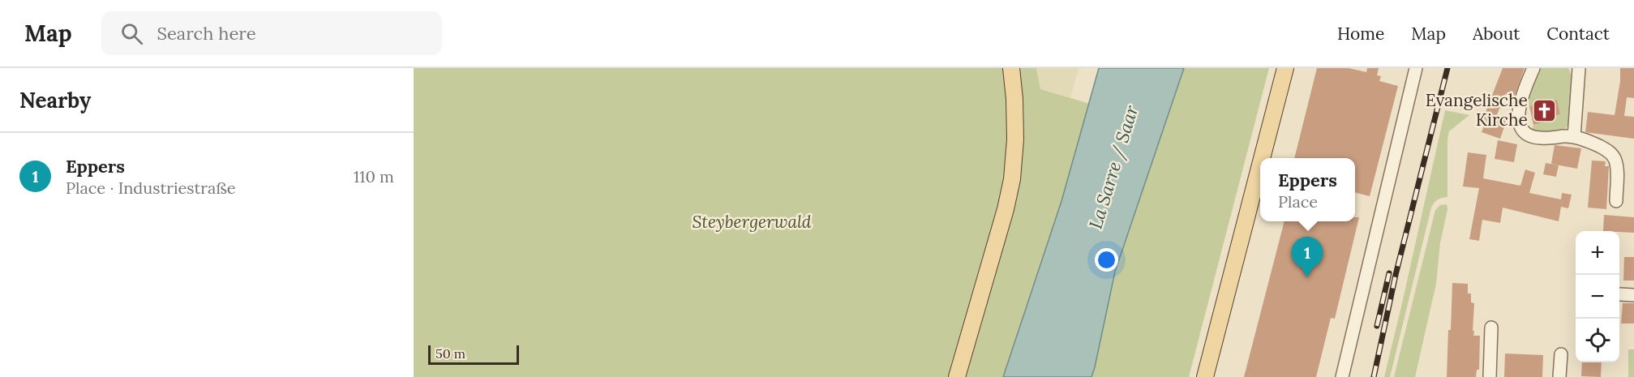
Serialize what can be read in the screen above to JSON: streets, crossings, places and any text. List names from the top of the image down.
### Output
{
  "water": ["La Sarre / Saar"],
  "parks": ["Steybergerwald"],
  "places": {
    "church": ["Evangelische Kirche"]
  },
  "scale_bar": "50 m",
  "page": {
    "header": "Map",
    "search": "Search here",
    "nav": [
      "Home",
      "Map",
      "About",
      "Contact"
    ],
    "heading": "Nearby",
    "list": [
      {
        "mark": "1",
        "name": "Eppers",
        "note": "Place · Industriestraße",
        "value": "110 m"
      }
    ],
    "popup": ["Eppers", "Place"],
    "map_buttons": ["+", "−"],
    "pins": "1",
    "scale": "50 m"
  }
}
